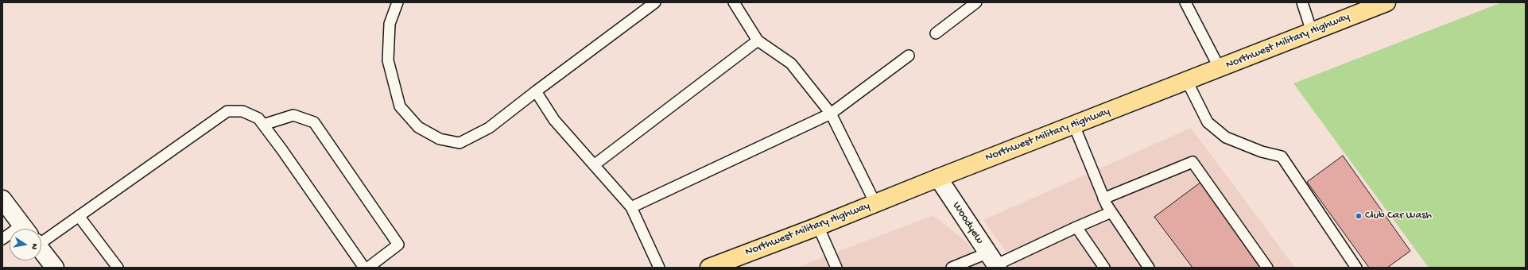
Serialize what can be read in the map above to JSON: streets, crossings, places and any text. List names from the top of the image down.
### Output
{
  "streets": {
    "main road": ["Northwest Military Highway"],
    "street": ["Woodyew"]
  },
  "crossings": [
    ["Northwest Military Highway", "Woodyew"]
  ],
  "places": ["Club Car Wash"],
  "north": "right"
}
